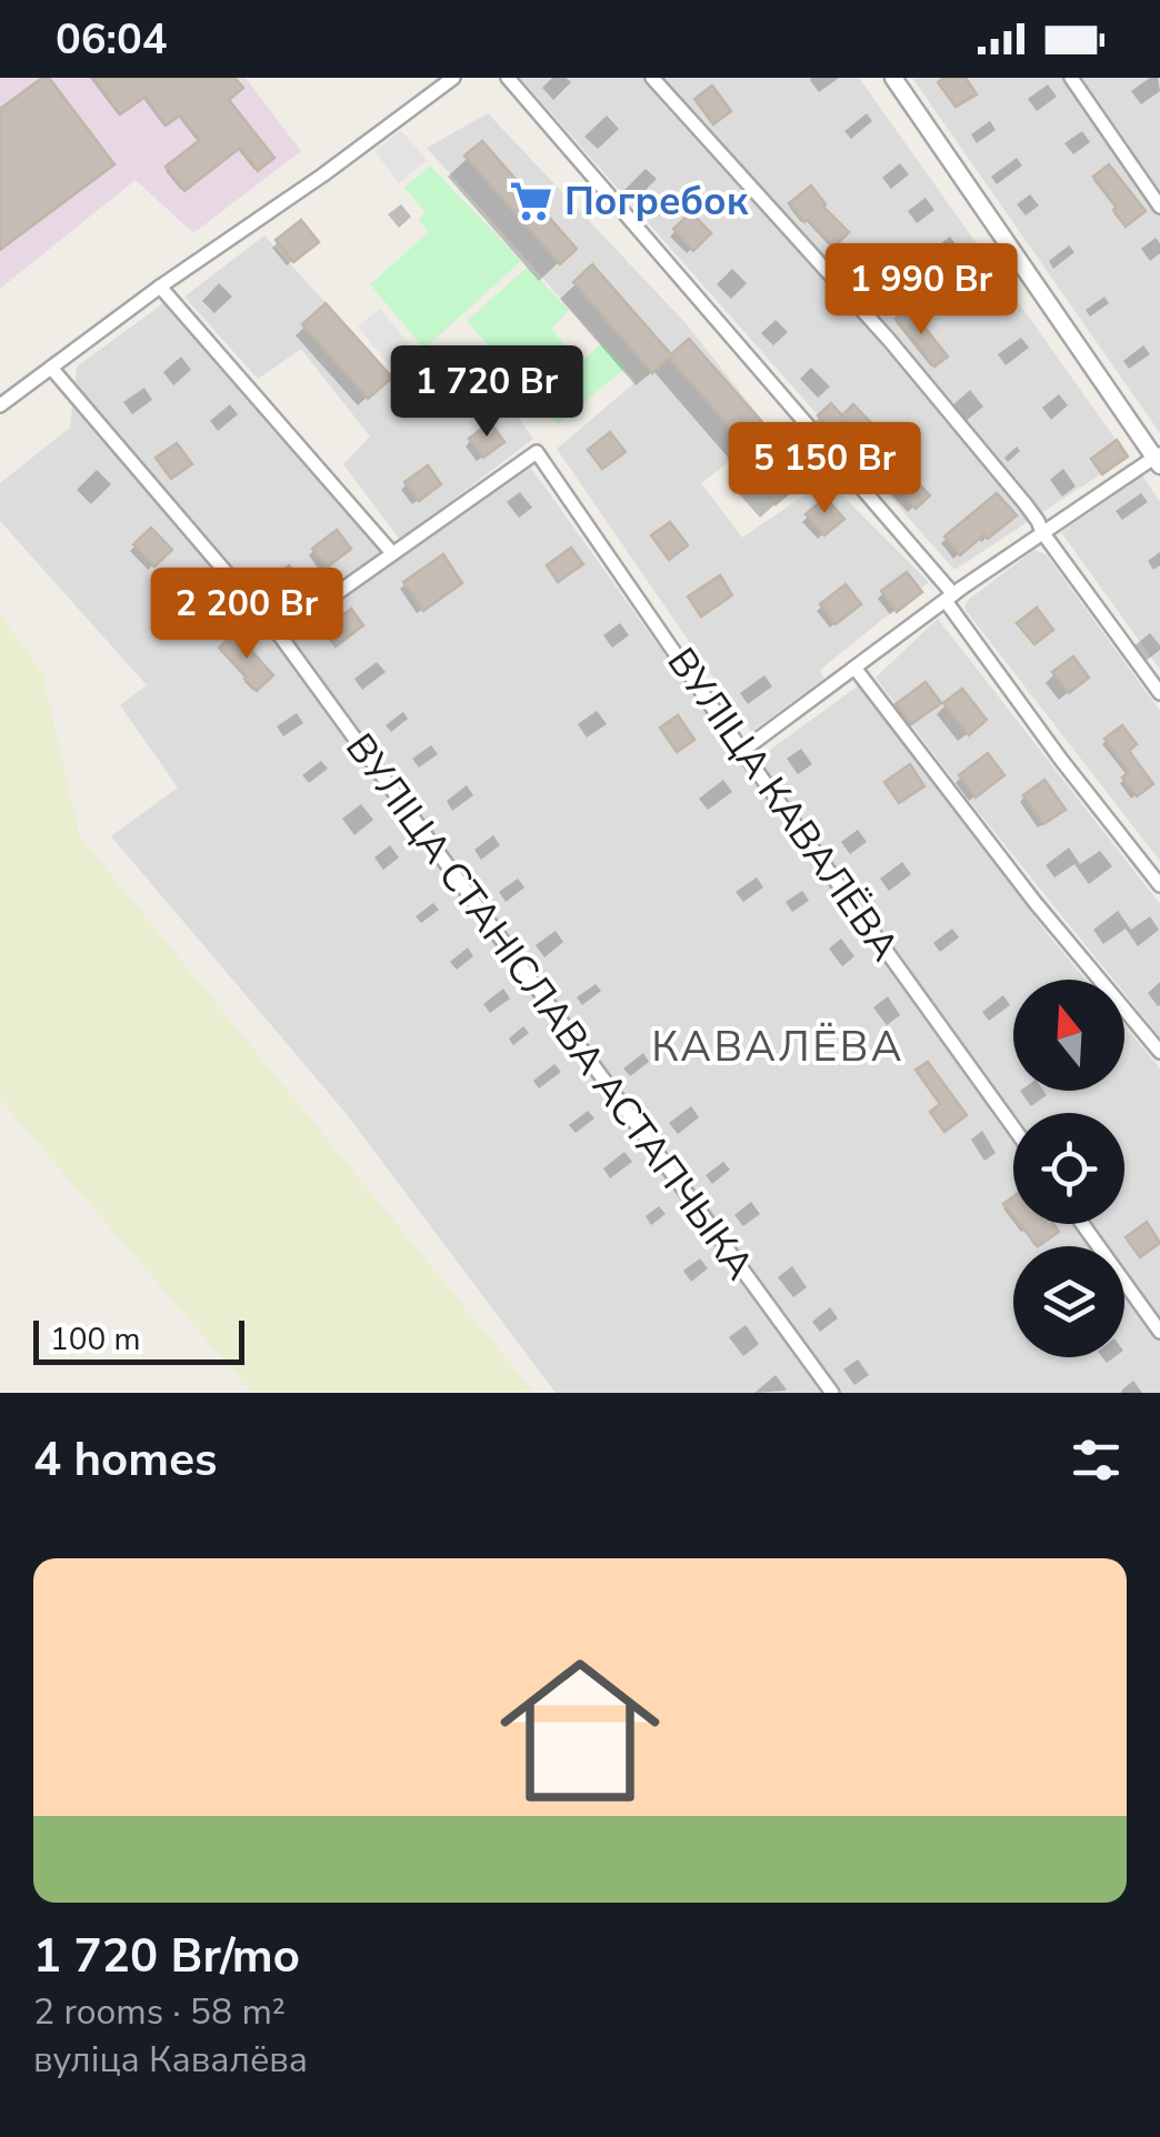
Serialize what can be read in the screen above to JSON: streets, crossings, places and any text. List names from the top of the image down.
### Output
{
  "streets": {
    "street": ["ВУЛІЦА КАВАЛЁВА", "ВУЛІЦА СТАНІСЛАВА АСТАПЧЫКА"]
  },
  "districts": ["КАВАЛЁВА"],
  "places": {
    "supermarket": ["Погребок"]
  },
  "scale_bar": "100 m",
  "north": "top",
  "page": {
    "status": "06:04",
    "price": [
      "1 990 Br",
      "1 720 Br",
      "5 150 Br",
      "2 200 Br"
    ],
    "scale": "100 m",
    "heading": "4 homes",
    "list": [
      {
        "name": "1 720 Br/mo",
        "note": "2 rooms · 58 m² · вуліца Кавалёва"
      }
    ]
  }
}
